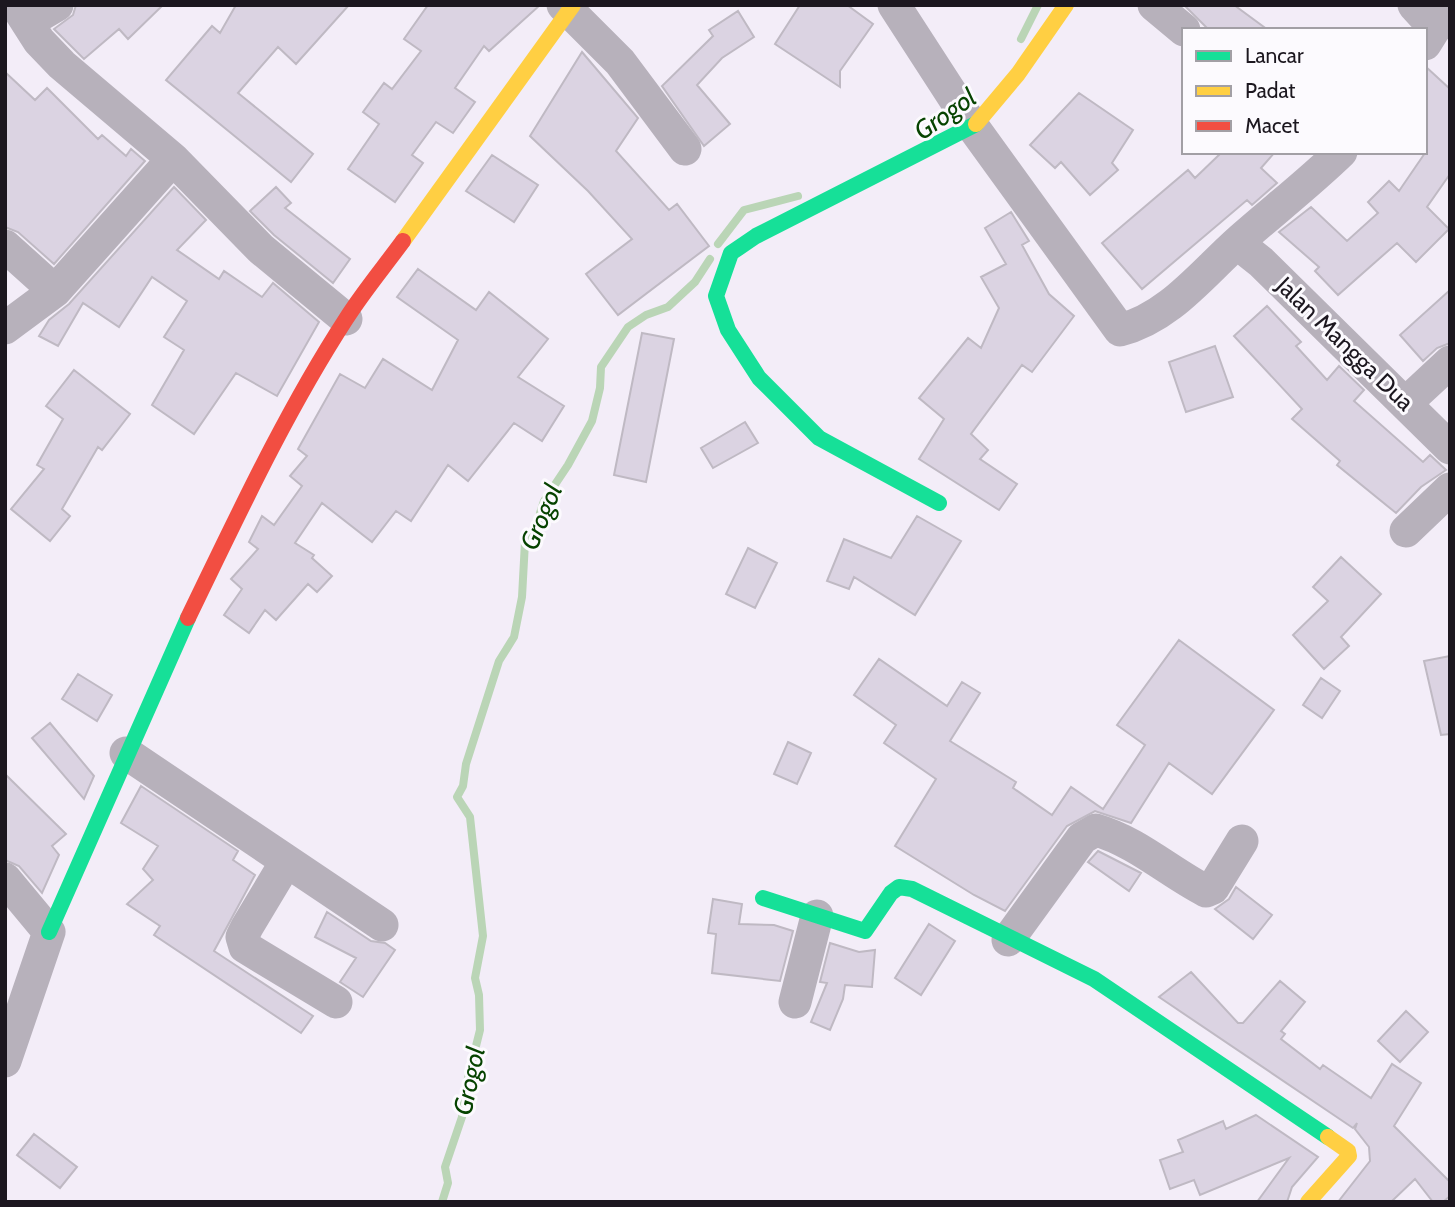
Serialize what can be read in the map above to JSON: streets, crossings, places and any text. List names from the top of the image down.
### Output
{
  "streets": {
    "street": ["Jalan Mangga Dua"]
  },
  "water": ["Grogol"],
  "legend": ["Lancar", "Padat", "Macet"]
}
